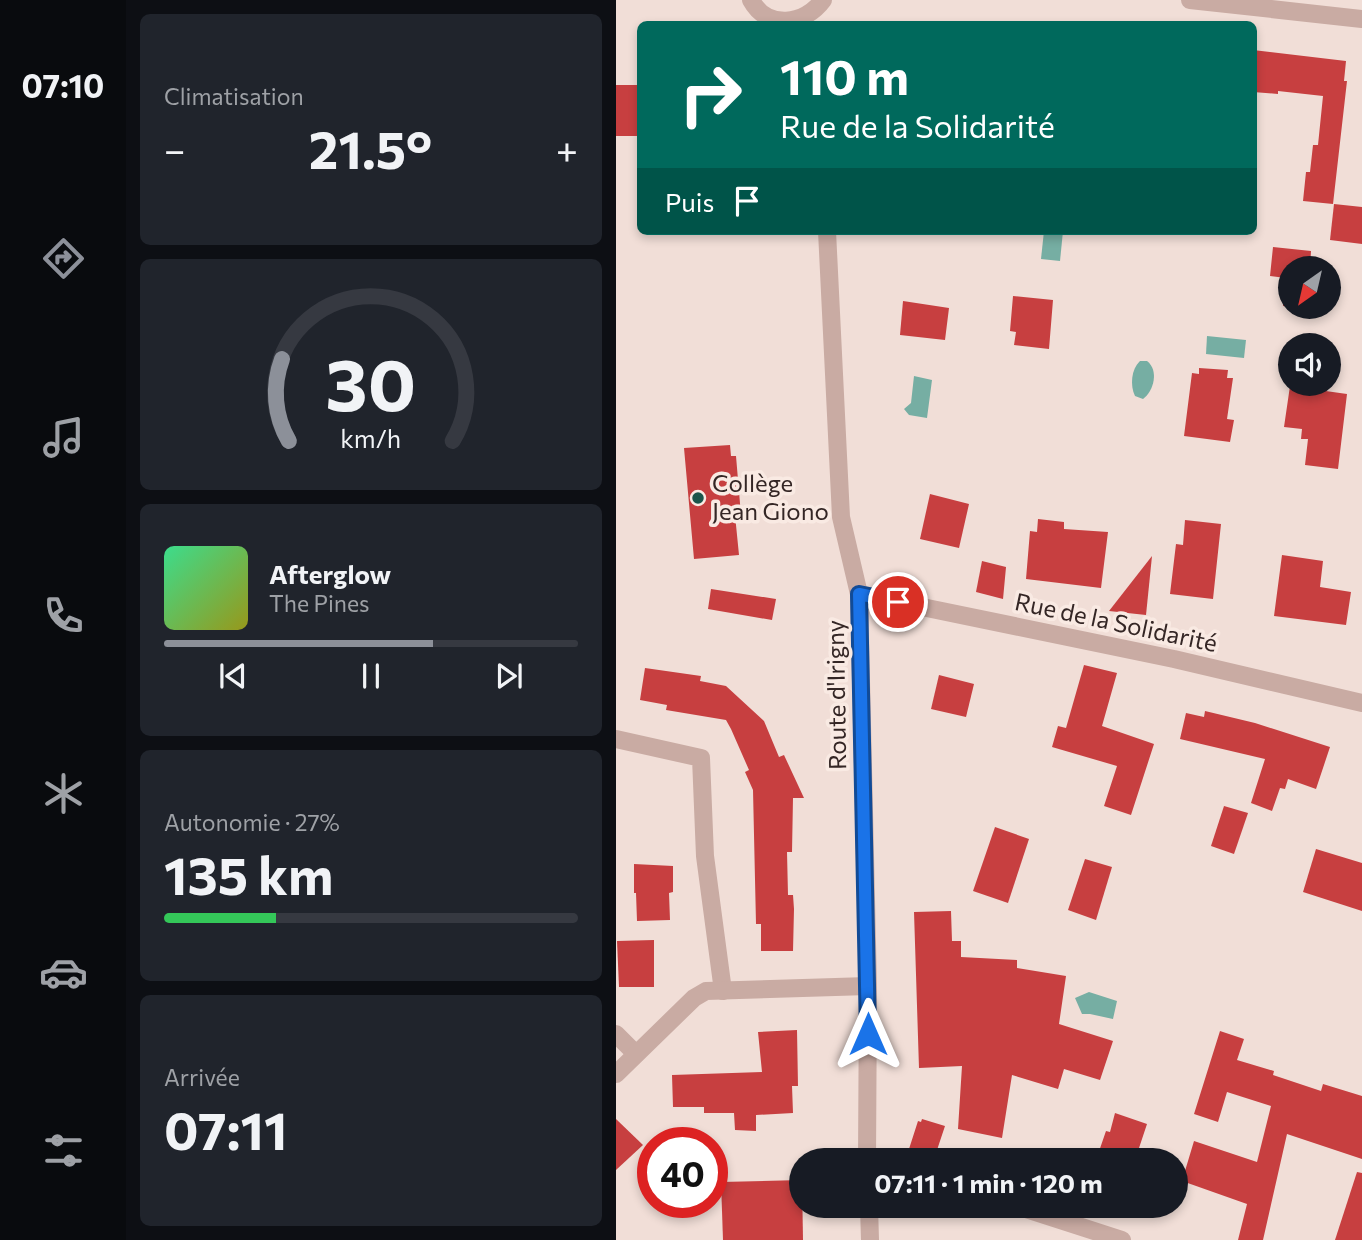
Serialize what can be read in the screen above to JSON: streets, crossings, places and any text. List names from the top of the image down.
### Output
{
  "streets": {
    "street": ["Rue de la Solidarité", "Route d'Irigny"]
  },
  "crossings": [
    ["Rue de la Solidarité", "Route d'Irigny"]
  ],
  "places": ["Collège Jean Giono"],
  "north": "bottom left",
  "page": {
    "tabs": "07:10",
    "tile": [
      "Climatisation",
      ["Autonomie · 27%", "135 km"],
      ["Arrivée", "07:11"]
    ],
    "turn": ["110 m", "Rue de la Solidarité"],
    "heat": ["−", "21.5°", "+"],
    "then": "Puis",
    "song": ["Afterglow", "The Pines"],
    "limit": "40",
    "trip": "07:11 · 1 min · 120 m",
    "gauge": ["30", "km/h"]
  }
}
